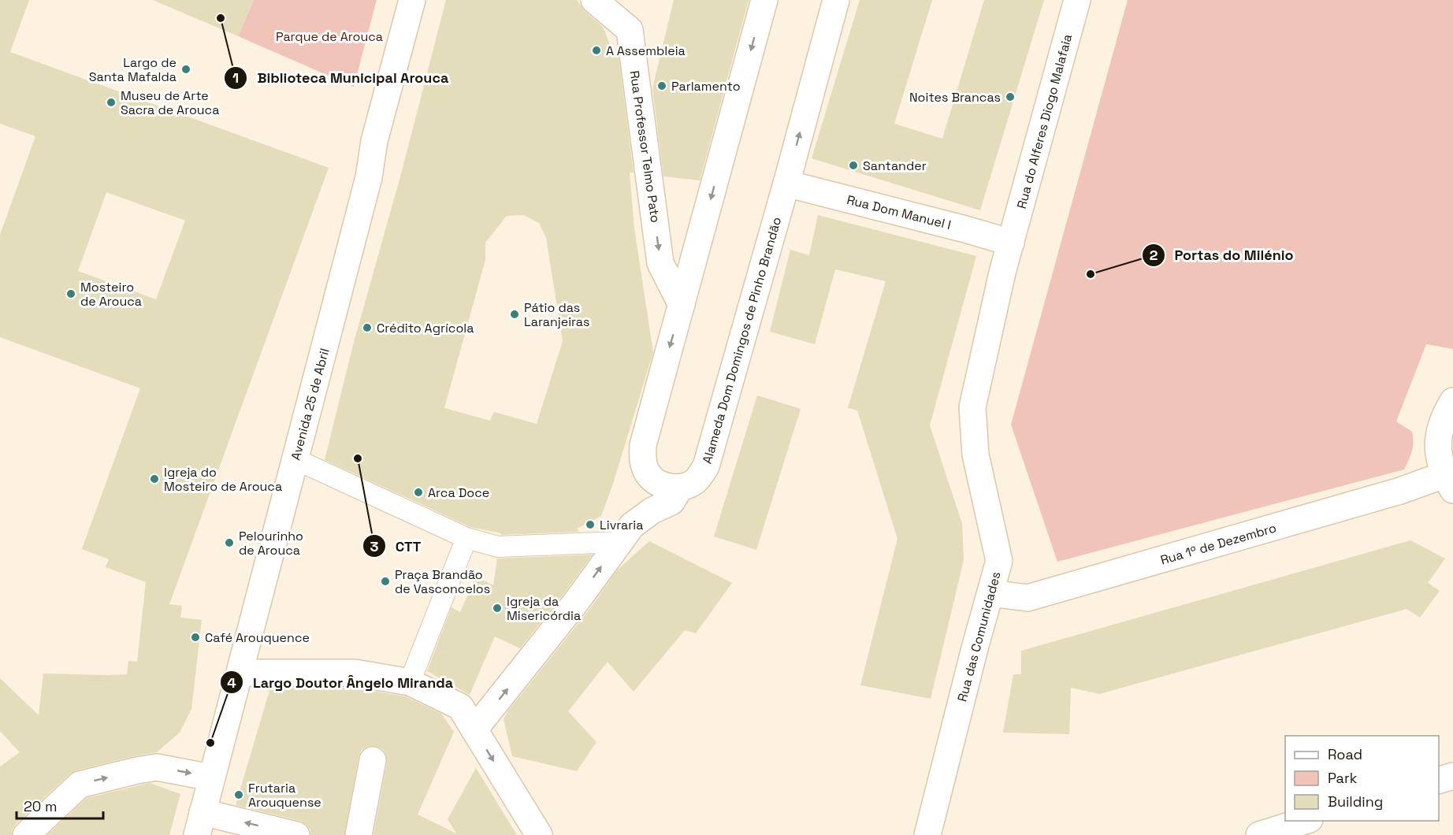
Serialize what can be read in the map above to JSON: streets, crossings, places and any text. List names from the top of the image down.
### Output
{
  "streets": {
    "street": [
      "Rua do Alferes Diogo Malafaia",
      "Rua Professor Telmo Pato",
      "Rua Dom Manuel I",
      "Alameda Dom Domingos de Pinho Brandão",
      "Avenida 25 de Abril",
      "Rua 1º de Dezembro",
      "Rua das Comunidades"
    ]
  },
  "crossings": [
    ["Rua do Alferes Diogo Malafaia", "Rua Dom Manuel I"],
    ["Rua do Alferes Diogo Malafaia", "Rua das Comunidades"],
    ["Rua Dom Manuel I", "Alameda Dom Domingos de Pinho Brandão"],
    ["Rua Dom Manuel I", "Rua das Comunidades"],
    ["Rua 1º de Dezembro", "Rua das Comunidades"]
  ],
  "one_way": ["Rua Professor Telmo Pato"],
  "parks": ["Parque de Arouca"],
  "places": [
    "Biblioteca Municipal Arouca",
    "A Assembleia",
    "Largo de Santa Mafalda",
    "Parlamento",
    "Noites Brancas",
    "Museu de Arte Sacra de Arouca",
    "Santander",
    "Portas do Milénio",
    "Mosteiro de Arouca",
    "Pátio das Laranjeiras",
    "Crédito Agrícola",
    "CTT",
    "Igreja do Mosteiro de Arouca",
    "Arca Doce",
    "Livraria",
    "Pelourinho de Arouca",
    "Praça Brandão de Vasconcelos",
    "Igreja da Misericórdia",
    "Café Arouquence",
    "Largo Doutor Ângelo Miranda",
    "Frutaria Arouquense"
  ],
  "legend": ["Road", "Park", "Building"],
  "scale_bar": "20 m"
}
